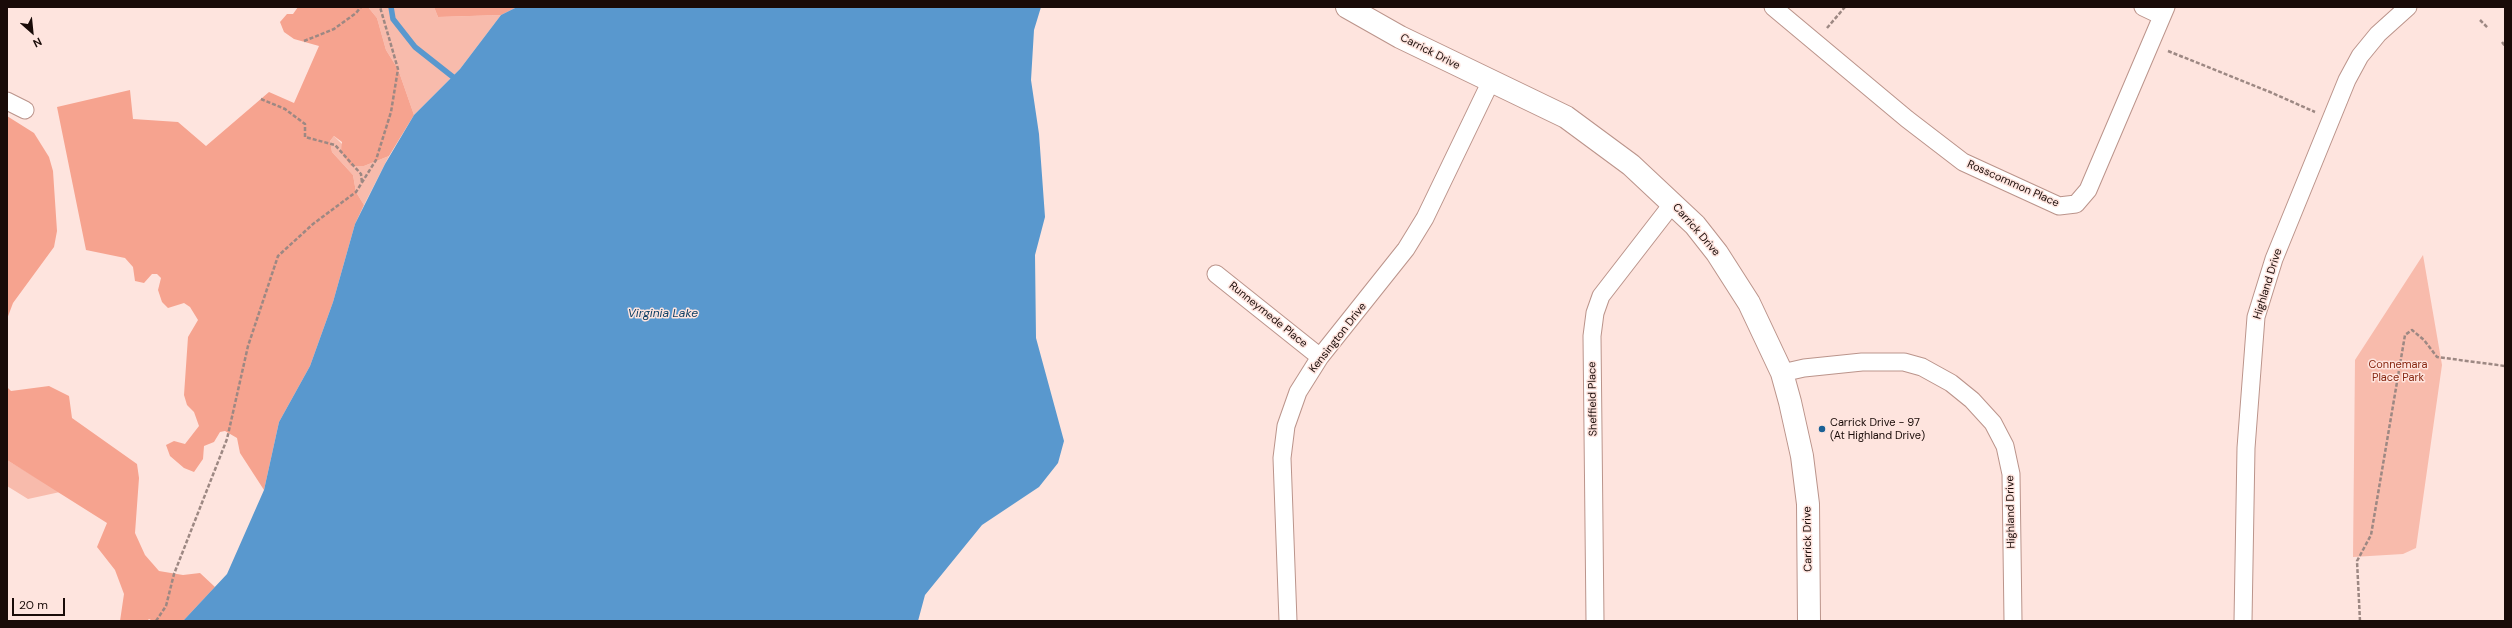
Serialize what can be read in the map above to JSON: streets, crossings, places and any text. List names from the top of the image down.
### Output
{
  "streets": {
    "street": [
      "Carrick Drive",
      "Rosscommon Place",
      "Highland Drive",
      "Runneymede Place",
      "Kensington Drive",
      "Sheffield Place"
    ]
  },
  "crossings": [
    ["Carrick Drive", "Highland Drive"],
    ["Carrick Drive", "Kensington Drive"],
    ["Carrick Drive", "Sheffield Place"],
    ["Runneymede Place", "Kensington Drive"]
  ],
  "water": ["Virginia Lake"],
  "parks": ["Connemara Place Park"],
  "places": ["Carrick Drive - 97 (At Highland Drive)"],
  "scale_bar": "20 m",
  "north": "bottom right"
}
